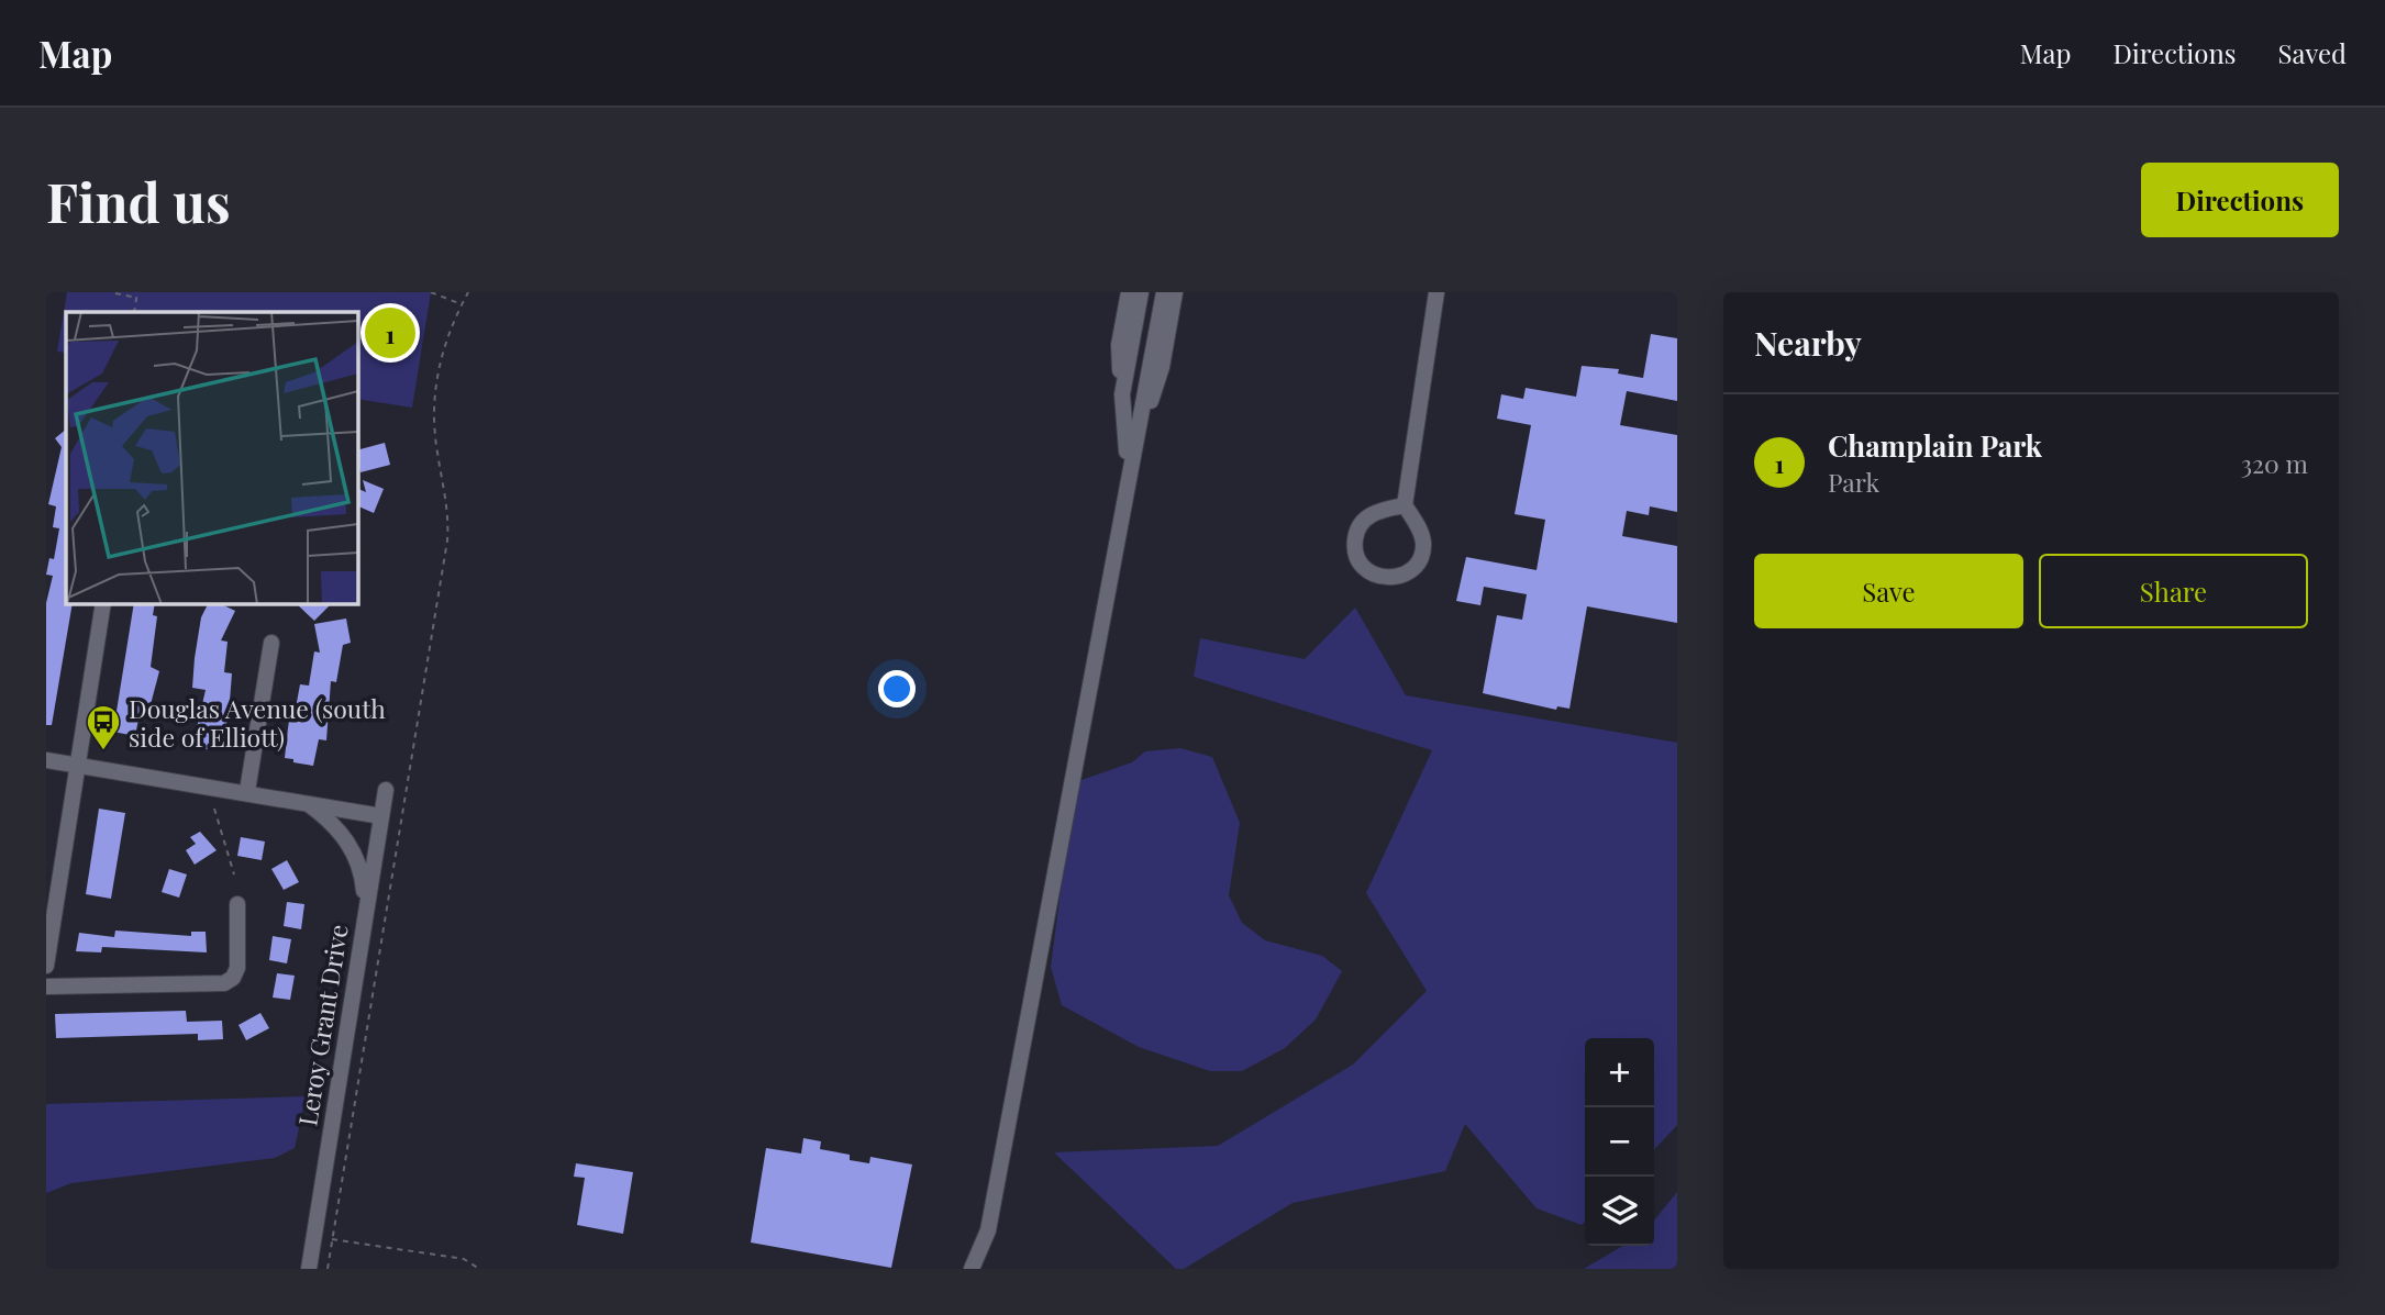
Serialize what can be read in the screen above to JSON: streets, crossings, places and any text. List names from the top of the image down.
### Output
{
  "streets": {
    "street": ["Leroy Grant Drive"]
  },
  "places": {
    "bus stop": ["Douglas Avenue (south side of Elliott)"]
  },
  "page": {
    "header": "Map",
    "nav": ["Map", "Directions", "Saved"],
    "buttons": [
      "Directions",
      ["Save", "Share"]
    ],
    "title": "Find us",
    "heading": "Nearby",
    "pins": "1",
    "list": [
      {
        "mark": "1",
        "name": "Champlain Park",
        "note": "Park",
        "value": "320 m"
      }
    ],
    "map_buttons": ["+", "−"]
  }
}
